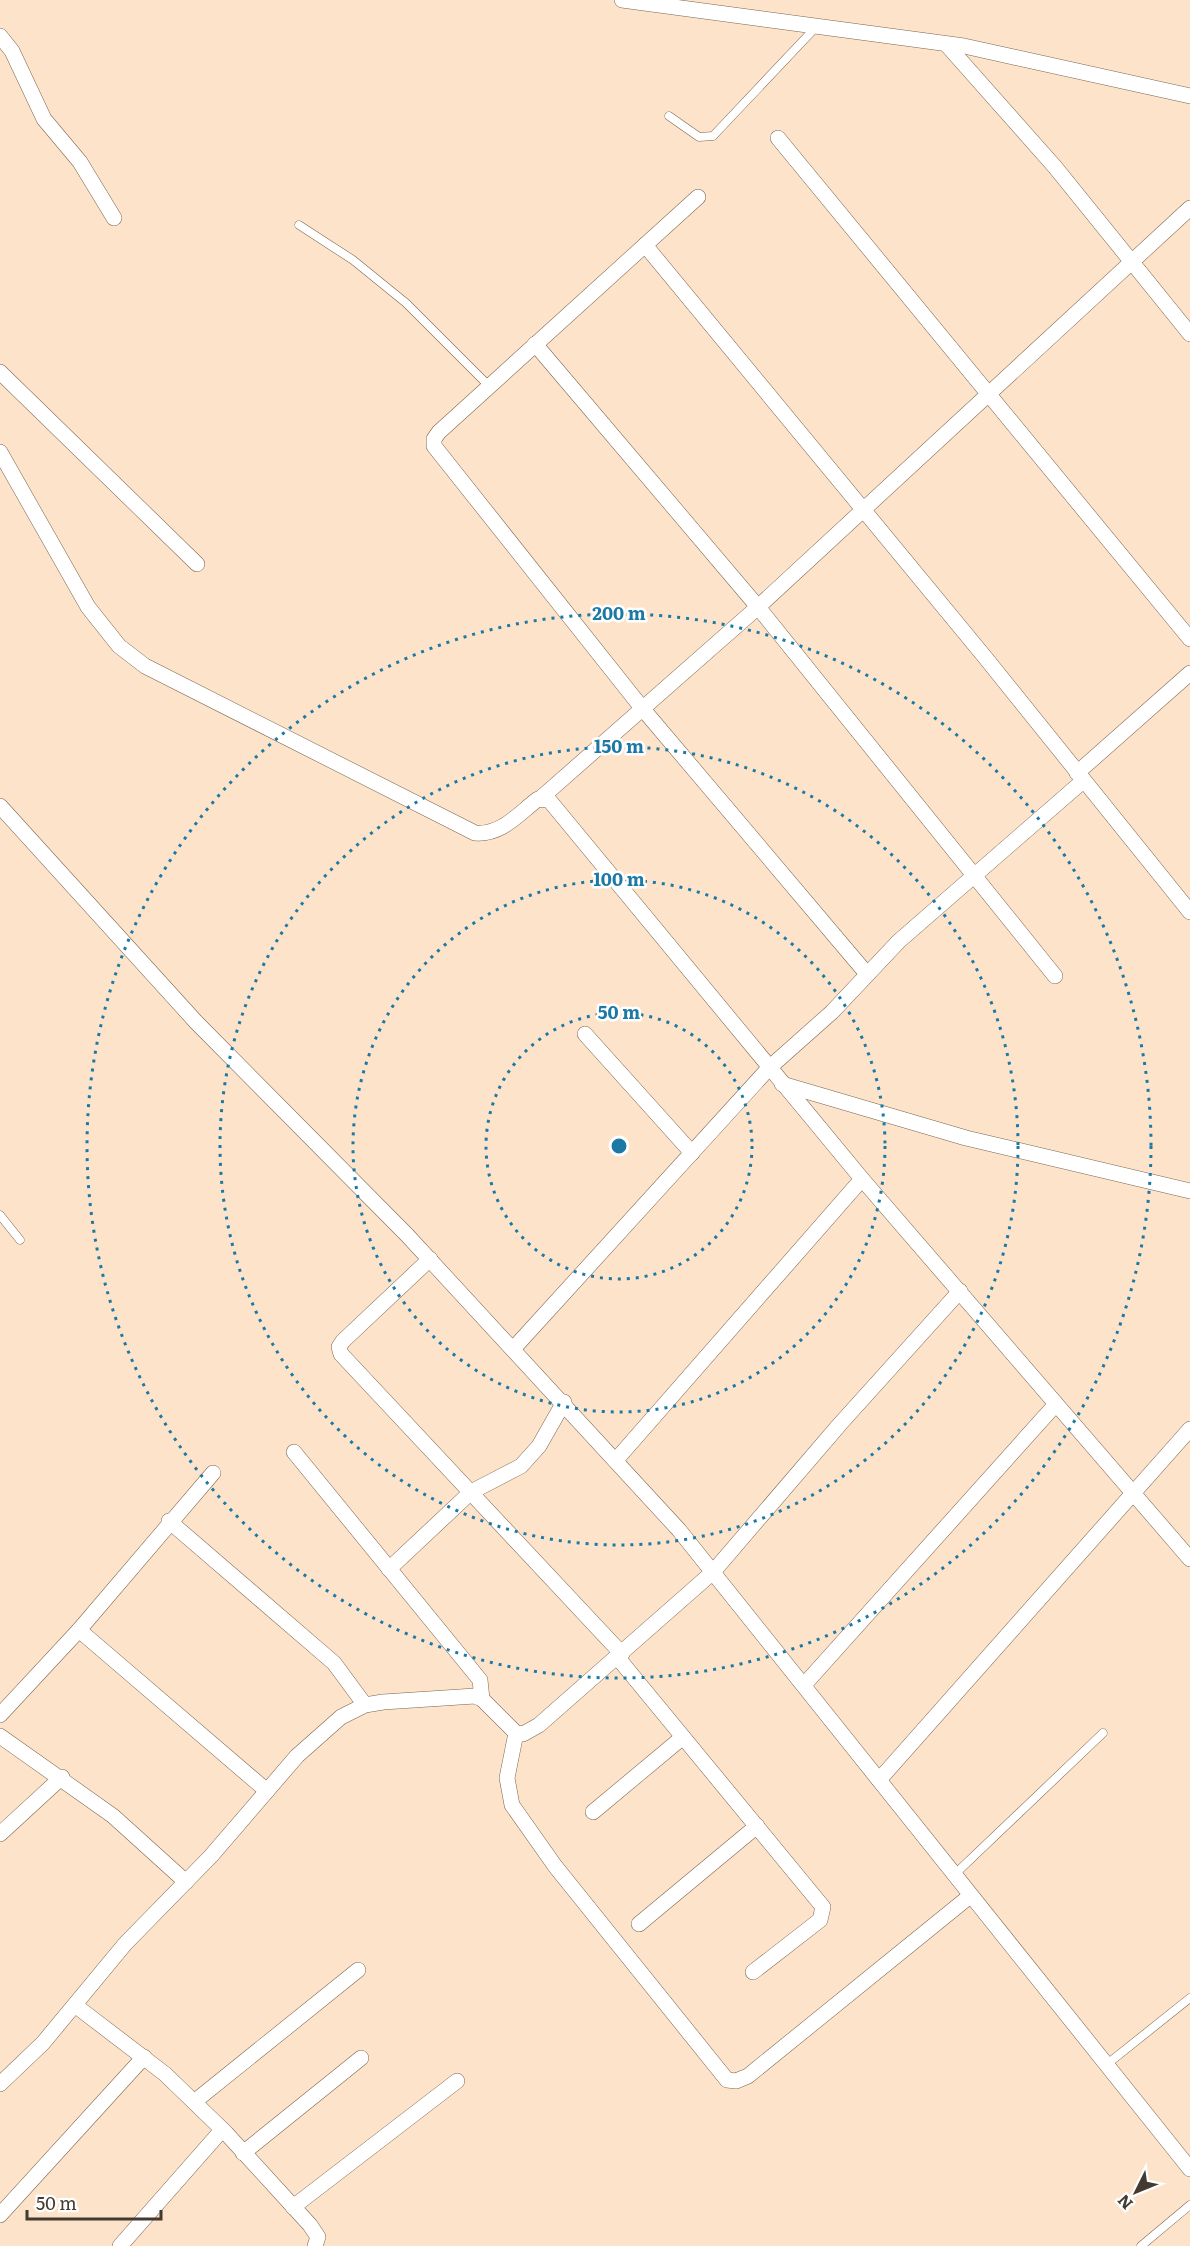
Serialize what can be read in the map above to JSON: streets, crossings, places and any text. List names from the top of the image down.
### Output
{
  "scale_bar": "50 m",
  "north": "bottom left",
  "rings": [
    "200 m",
    "150 m",
    "100 m",
    "50 m"
  ]
}
